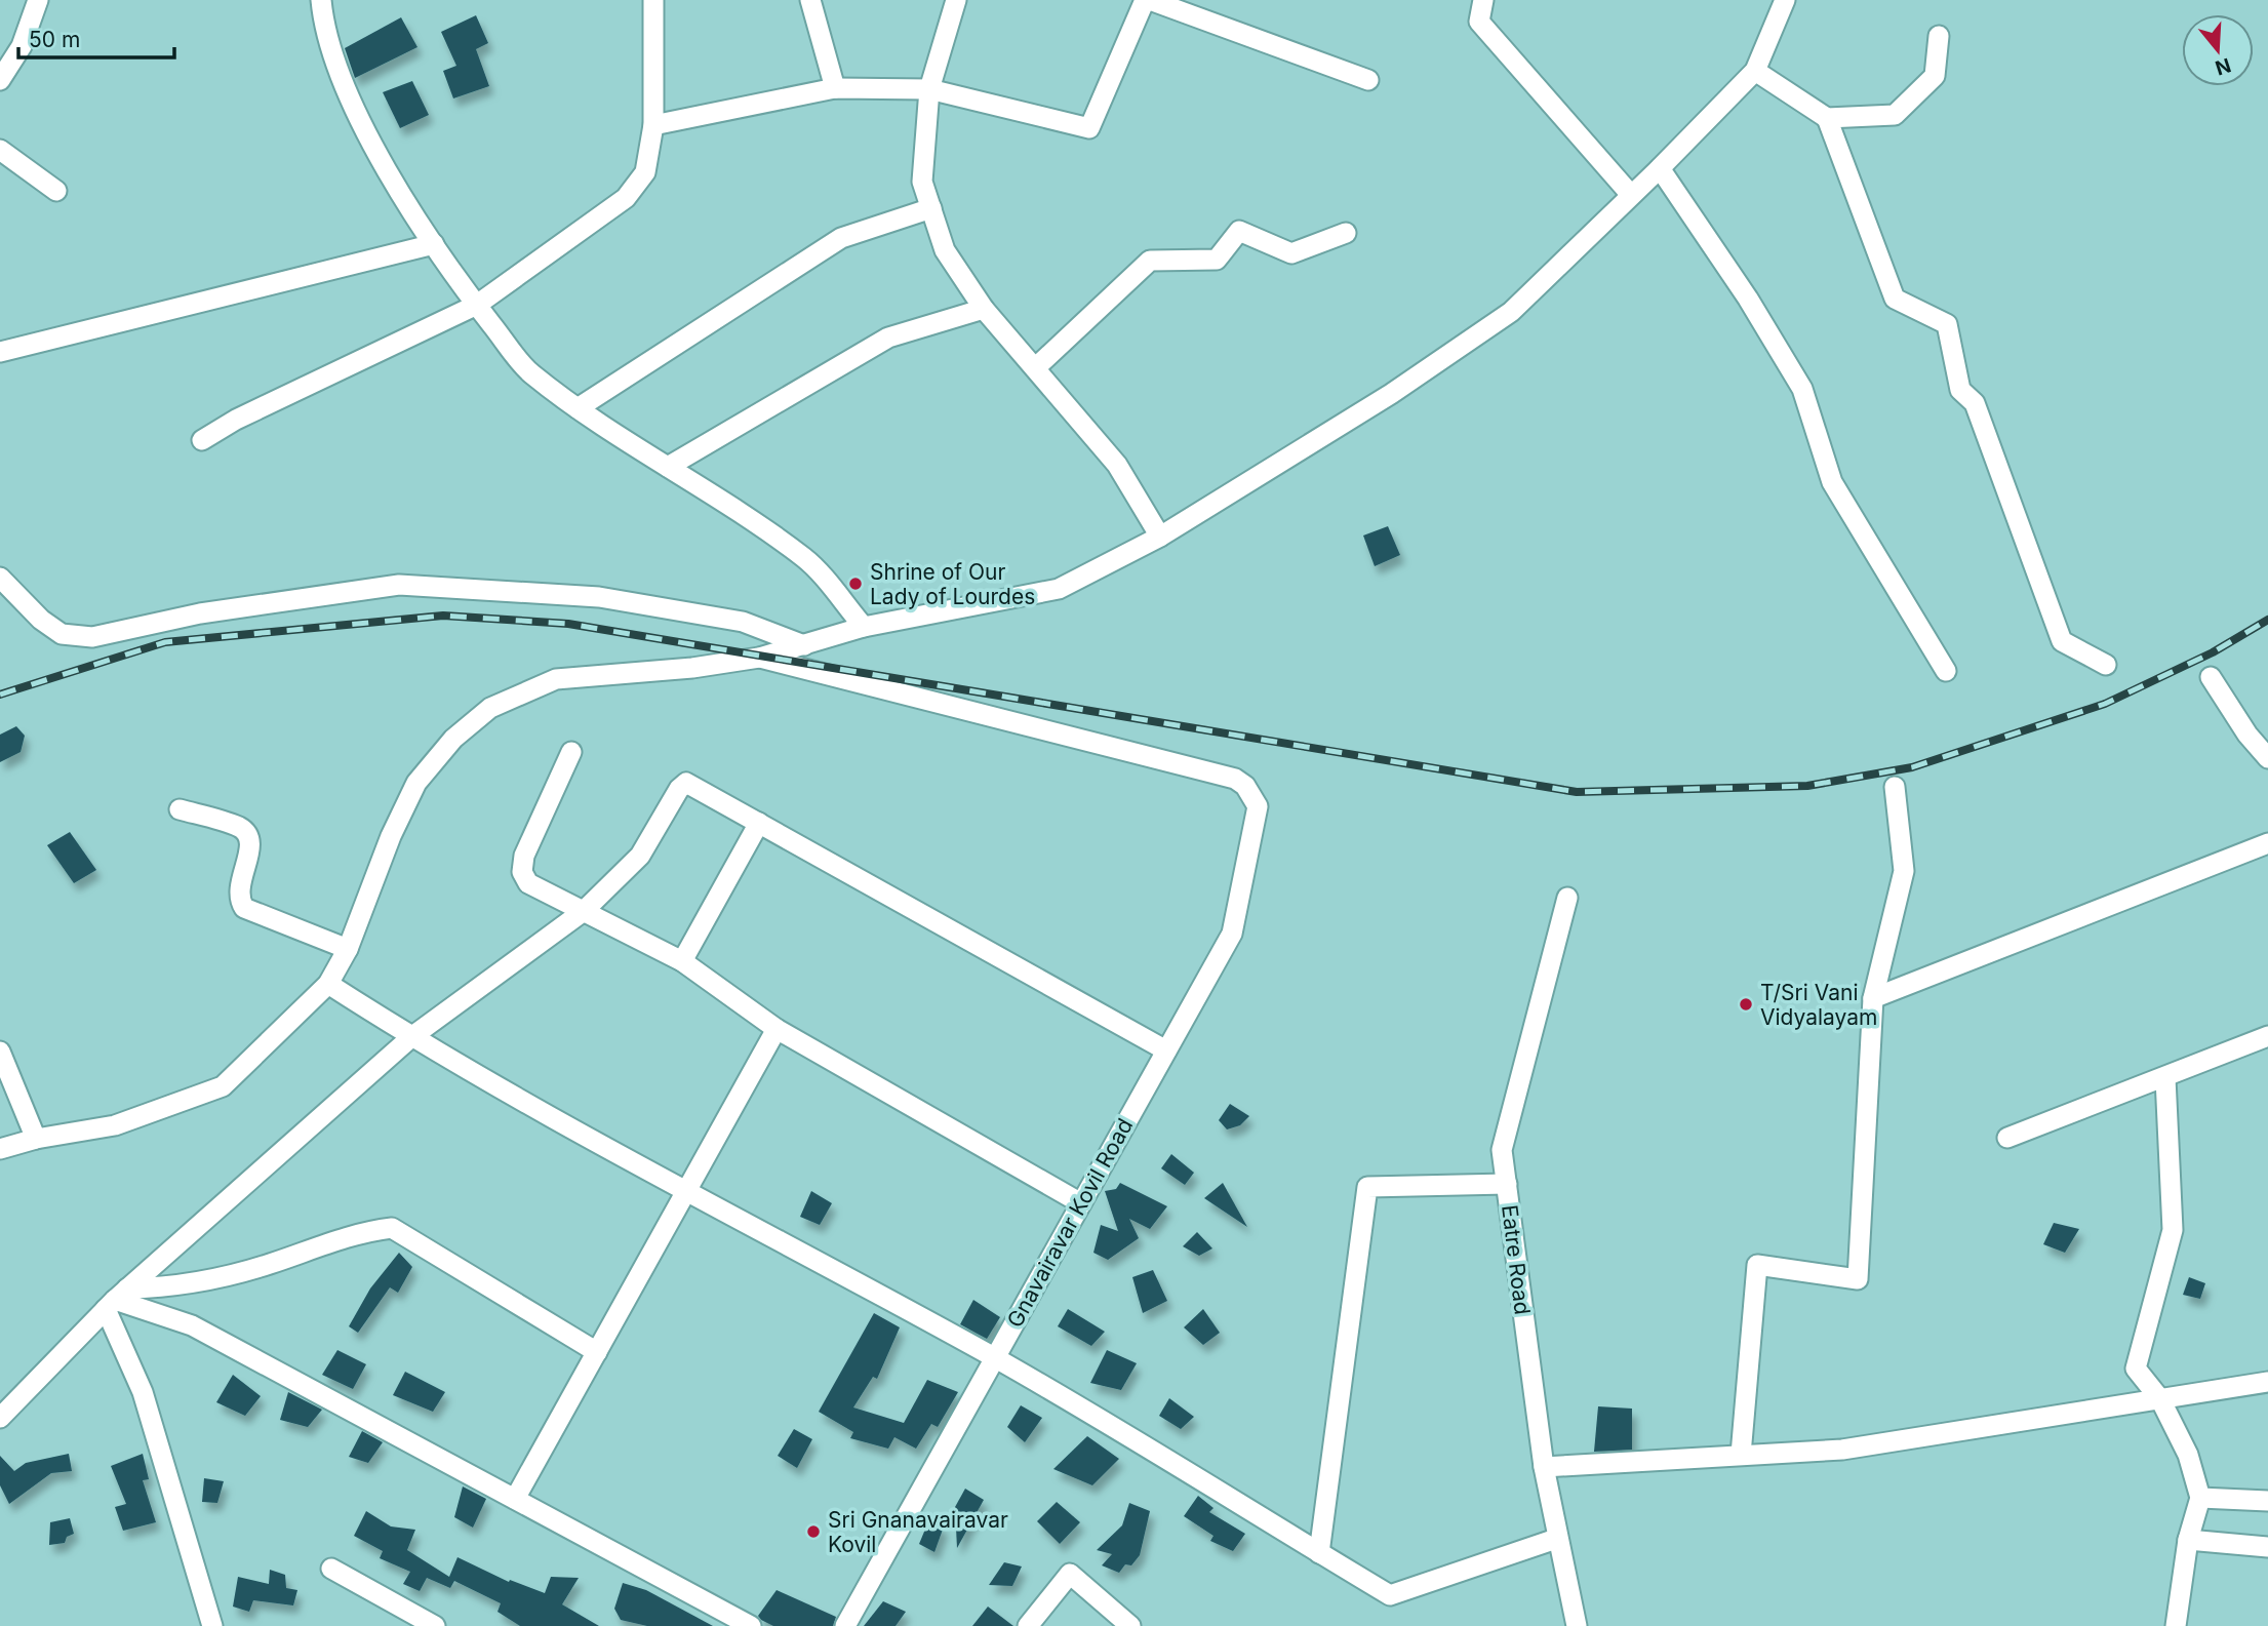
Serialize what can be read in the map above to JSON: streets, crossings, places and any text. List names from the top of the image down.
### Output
{
  "streets": {
    "street": ["Gnavairavar Kovil Road", "Eatre Road"]
  },
  "places": ["Shrine of Our Lady of Lourdes", "T/Sri Vani Vidyalayam", "Sri Gnanavairavar Kovil"],
  "scale_bar": "50 m",
  "north": "bottom"
}
